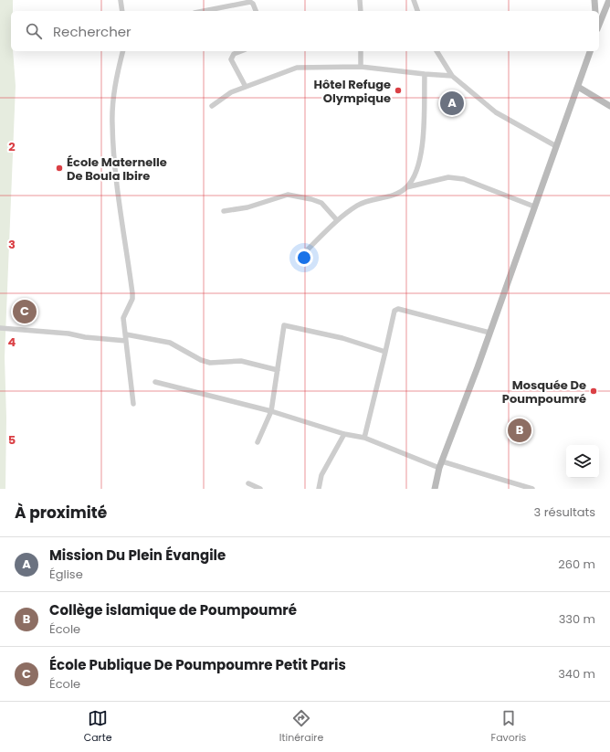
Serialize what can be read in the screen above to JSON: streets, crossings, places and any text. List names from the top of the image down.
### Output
{
  "places": ["Hôtel Refuge Olympique", "École Maternelle De Boula Ibire", "Mosquée De Poumpoumré"],
  "page": {
    "search": "Rechercher",
    "pins": ["A", "C", "B"],
    "heading": ["À proximité", "3 résultats"],
    "list": [
      {
        "mark": "A",
        "name": "Mission Du Plein Évangile",
        "note": "Église",
        "value": "260 m"
      },
      {
        "mark": "B",
        "name": "Collège islamique de Poumpoumré",
        "note": "École",
        "value": "330 m"
      },
      {
        "mark": "C",
        "name": "École Publique De Poumpoumre Petit Paris",
        "note": "École",
        "value": "340 m"
      }
    ],
    "nav": ["Carte", "Itinéraire", "Favoris"]
  },
  "grid": {
    "rows": [
      "2",
      "3",
      "4",
      "5"
    ]
  }
}
